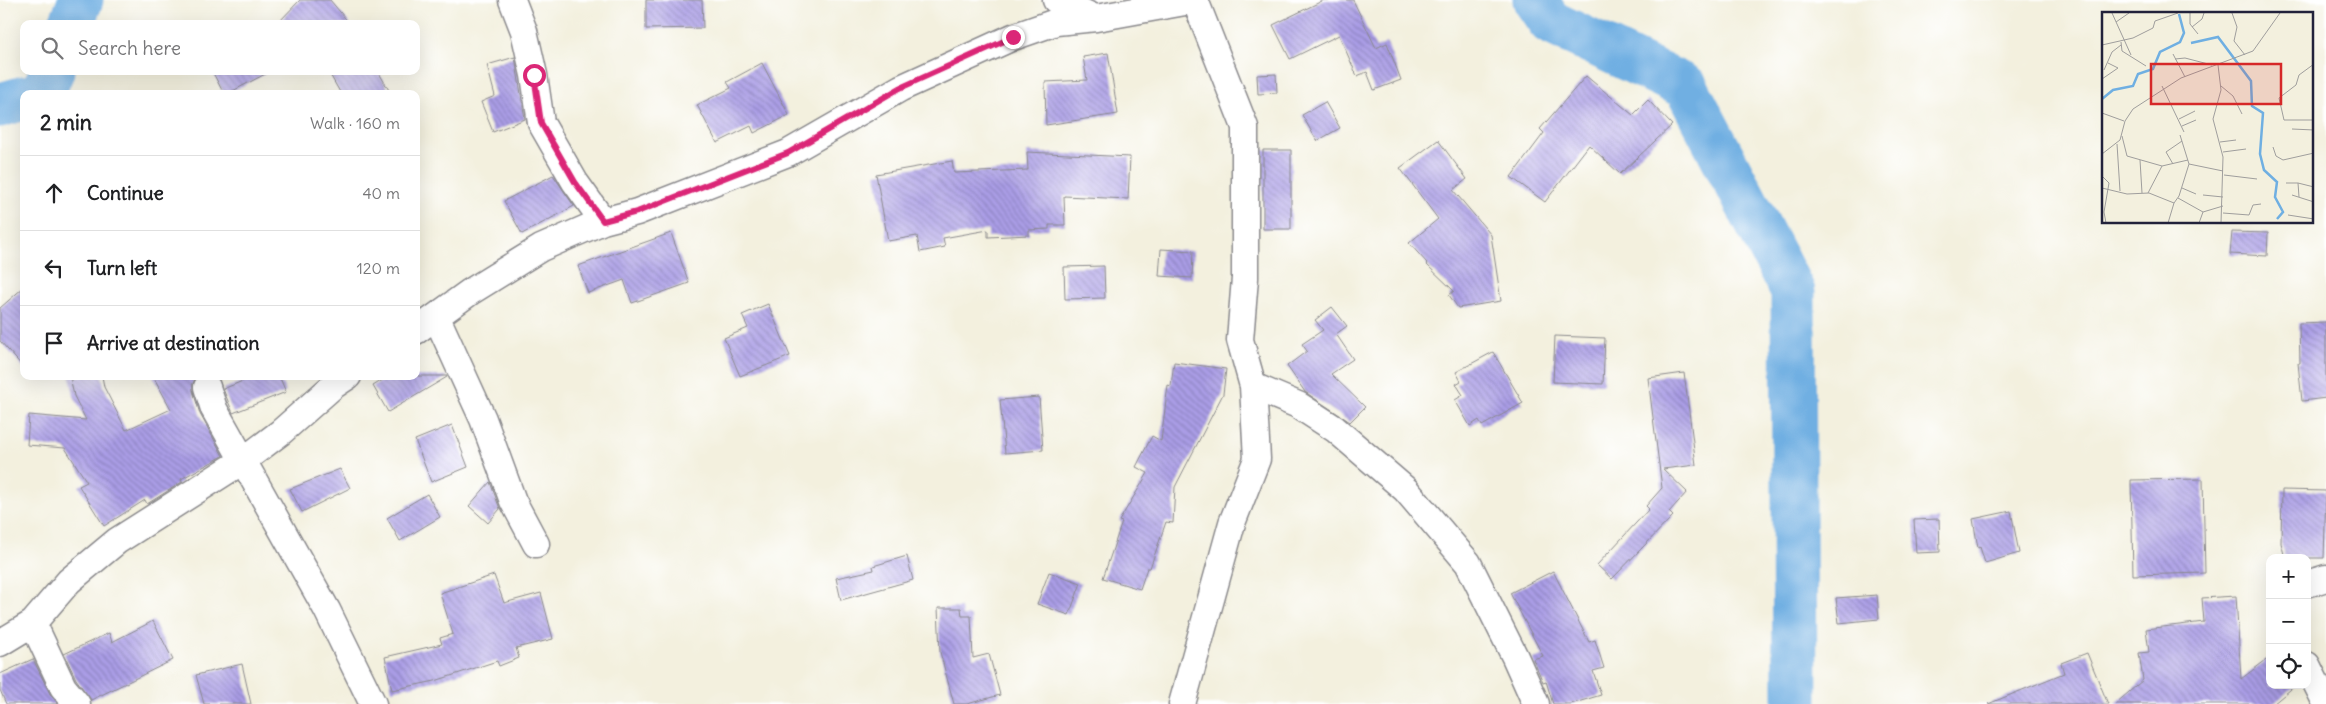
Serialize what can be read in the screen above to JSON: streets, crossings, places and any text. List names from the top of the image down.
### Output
{
  "page": {
    "search": "Search here",
    "heading": ["2 min", "Walk · 160 m"],
    "list": [
      ["Continue", "40 m"],
      ["Turn left", "120 m"],
      "Arrive at destination"
    ],
    "map_buttons": ["+", "−"]
  }
}
